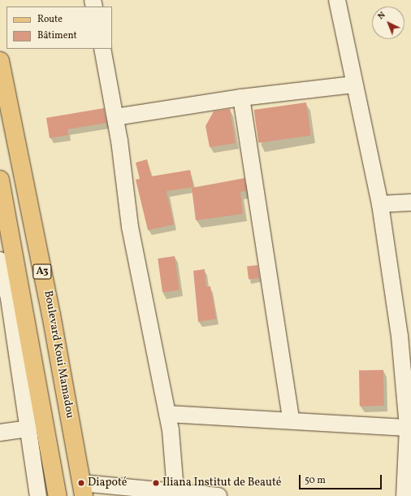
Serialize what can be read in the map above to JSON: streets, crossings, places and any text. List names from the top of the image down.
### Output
{
  "streets": {
    "main road": ["A3", "Boulevard Koui Mamadou"]
  },
  "places": ["Diapoté", "Iliana Institut de Beauté"],
  "legend": ["Route", "Bâtiment"],
  "scale_bar": "50 m",
  "north": "top left"
}
